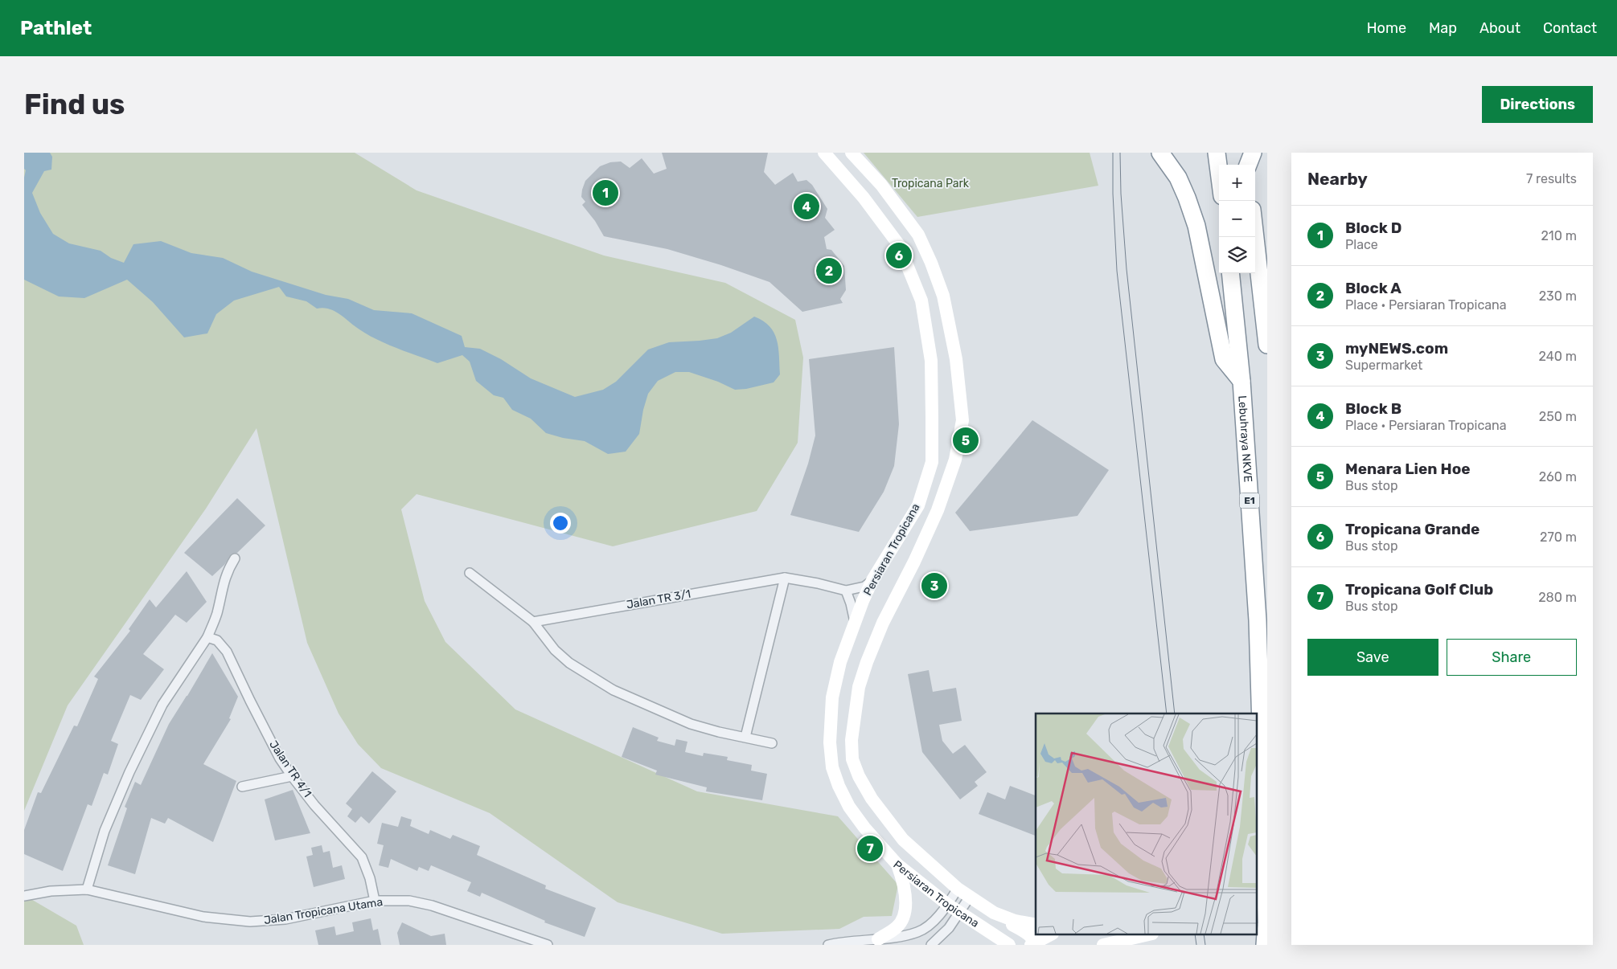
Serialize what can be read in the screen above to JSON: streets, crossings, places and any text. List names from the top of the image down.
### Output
{
  "streets": {
    "highway": ["Lebuhraya NKVE", "E1"],
    "main road": ["Persiaran Tropicana"],
    "street": ["Jalan TR 3/1", "Jalan TR 4/1", "Jalan Tropicana Utama"]
  },
  "crossings": [
    ["Jalan TR 4/1", "Jalan Tropicana Utama"]
  ],
  "parks": ["Tropicana Park"],
  "page": {
    "header": "Pathlet",
    "nav": [
      "Home",
      "Map",
      "About",
      "Contact"
    ],
    "buttons": [
      "Directions",
      ["Save", "Share"]
    ],
    "title": "Find us",
    "heading": ["Nearby", "7 results"],
    "map_buttons": ["+", "−"],
    "pins": [
      "1",
      "4",
      "6",
      "2",
      "5",
      "3",
      "7"
    ],
    "list": [
      {
        "mark": "1",
        "name": "Block D",
        "note": "Place",
        "value": "210 m"
      },
      {
        "mark": "2",
        "name": "Block A",
        "note": "Place · Persiaran Tropicana",
        "value": "230 m"
      },
      {
        "mark": "3",
        "name": "myNEWS.com",
        "note": "Supermarket",
        "value": "240 m"
      },
      {
        "mark": "4",
        "name": "Block B",
        "note": "Place · Persiaran Tropicana",
        "value": "250 m"
      },
      {
        "mark": "5",
        "name": "Menara Lien Hoe",
        "note": "Bus stop",
        "value": "260 m"
      },
      {
        "mark": "6",
        "name": "Tropicana Grande",
        "note": "Bus stop",
        "value": "270 m"
      },
      {
        "mark": "7",
        "name": "Tropicana Golf Club",
        "note": "Bus stop",
        "value": "280 m"
      }
    ]
  }
}
